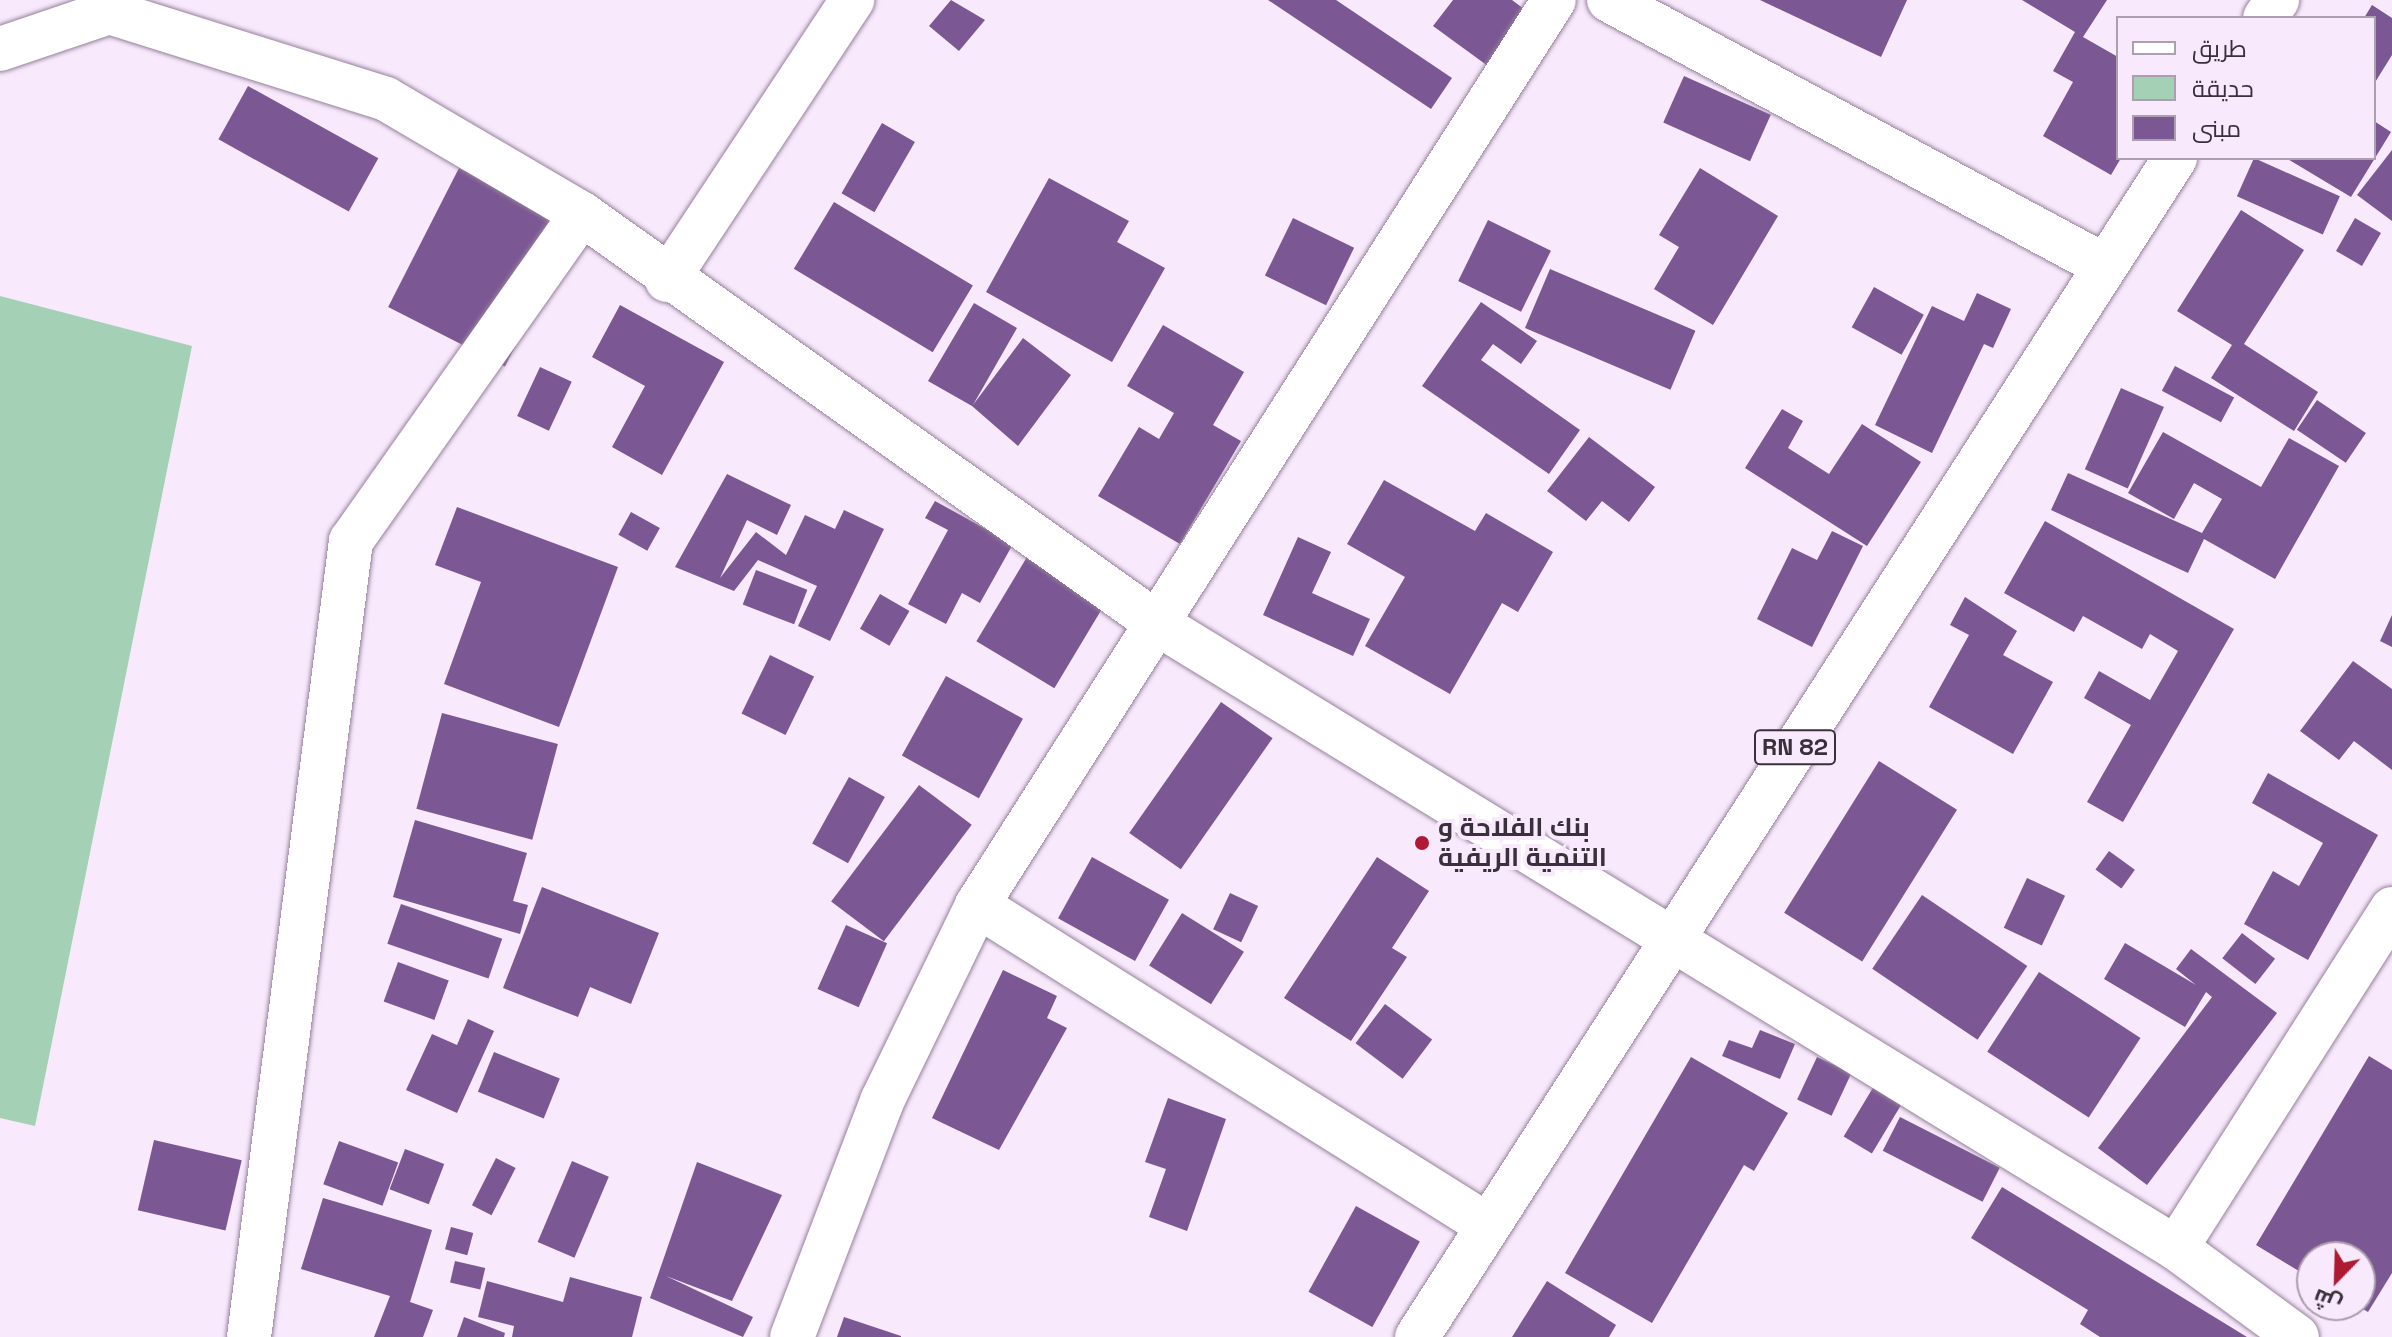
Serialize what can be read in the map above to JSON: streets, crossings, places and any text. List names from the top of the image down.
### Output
{
  "streets": {
    "street": ["RN 82"]
  },
  "places": ["بنك الفلاحة و التنمية الريفية"],
  "legend": ["طريق", "حديقة", "مبنى"],
  "north": "bottom left"
}
